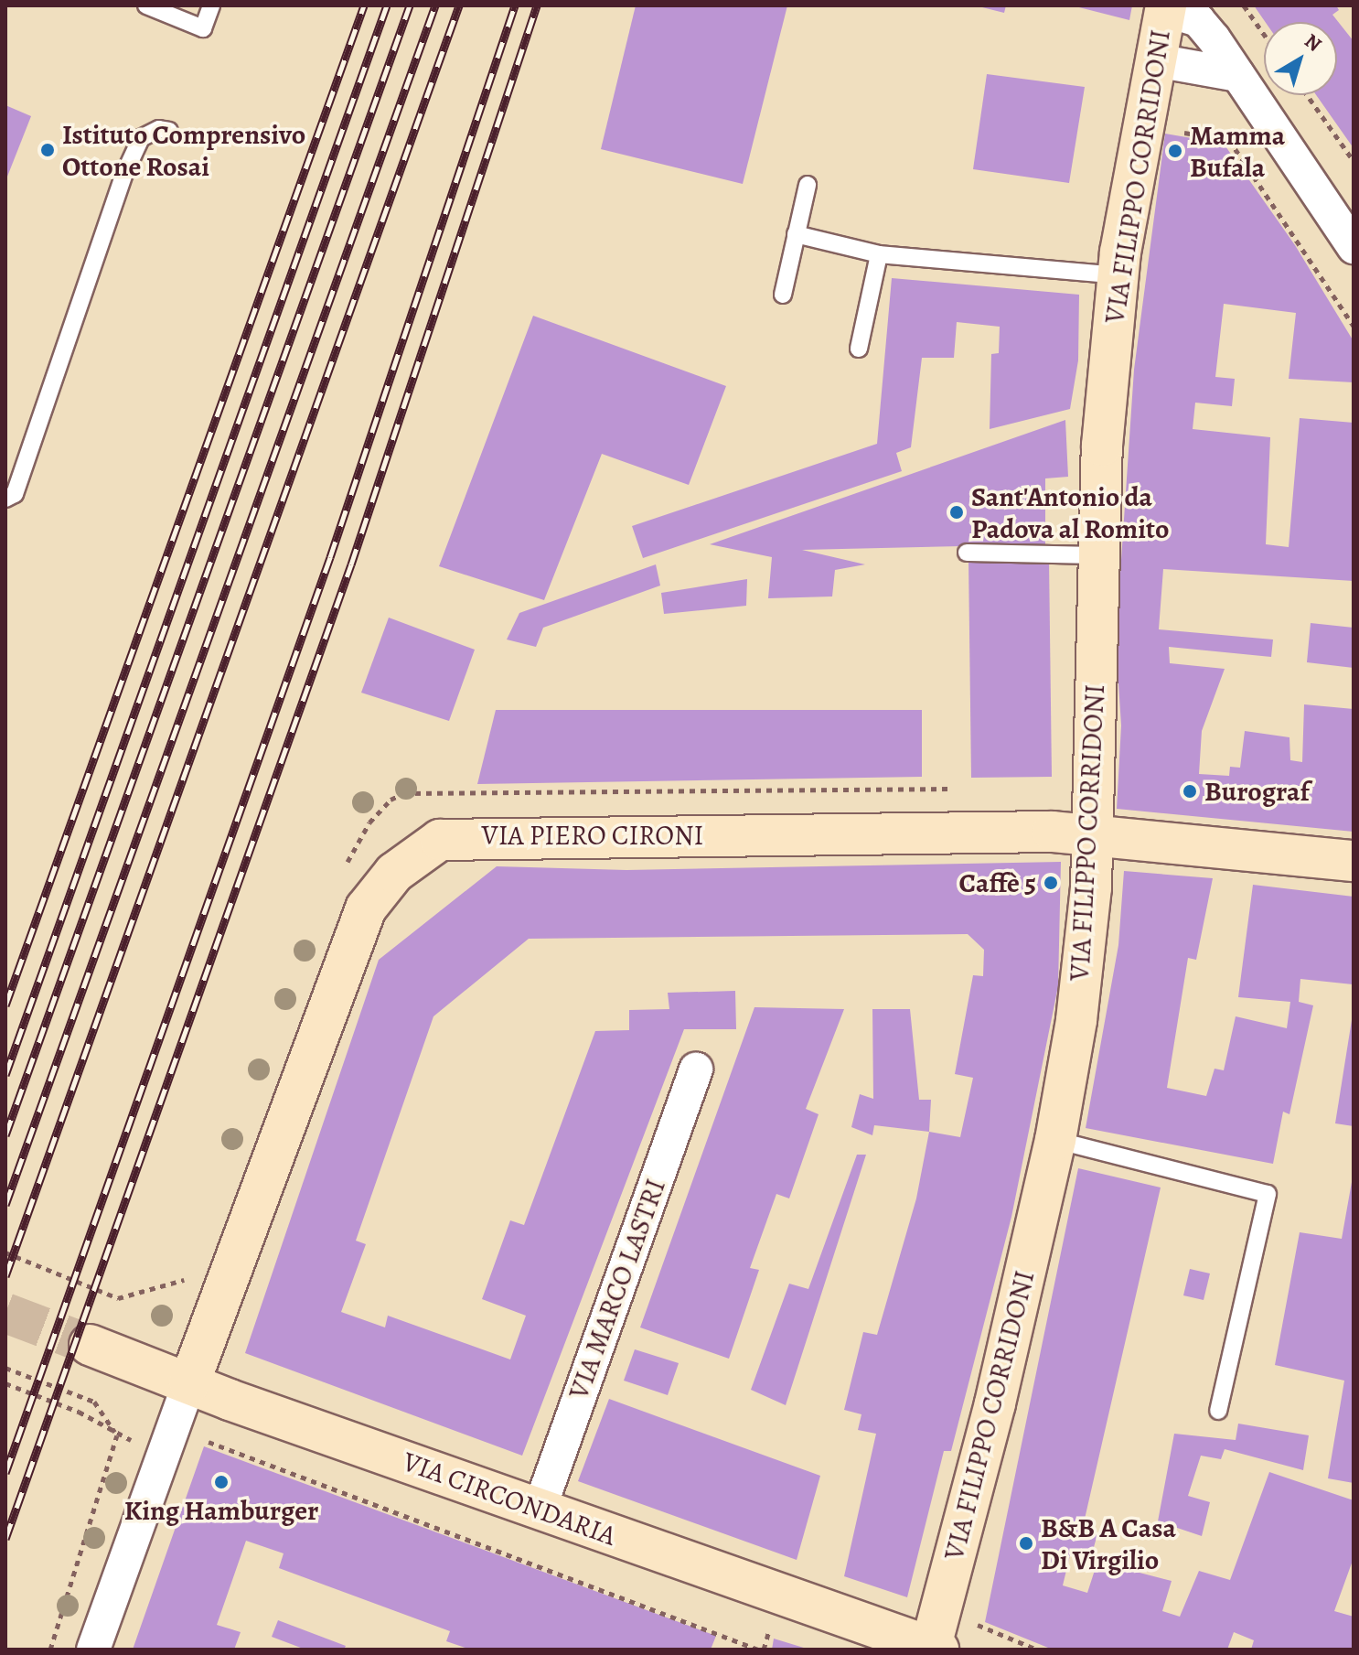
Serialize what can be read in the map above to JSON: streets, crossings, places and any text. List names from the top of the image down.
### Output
{
  "streets": {
    "street": [
      "VIA FILIPPO CORRIDONI",
      "VIA PIERO CIRONI",
      "VIA MARCO LASTRI",
      "VIA CIRCONDARIA"
    ]
  },
  "crossings": [
    ["VIA FILIPPO CORRIDONI", "VIA PIERO CIRONI"],
    ["VIA FILIPPO CORRIDONI", "VIA CIRCONDARIA"],
    ["VIA PIERO CIRONI", "VIA CIRCONDARIA"],
    ["VIA MARCO LASTRI", "VIA CIRCONDARIA"]
  ],
  "places": [
    "Istituto Comprensivo Ottone Rosai",
    "Mamma Bufala",
    "Sant'Antonio da Padova al Romito",
    "Burograf",
    "Caffè 5",
    "King Hamburger",
    "B&B A Casa Di Virgilio"
  ],
  "north": "top right"
}
